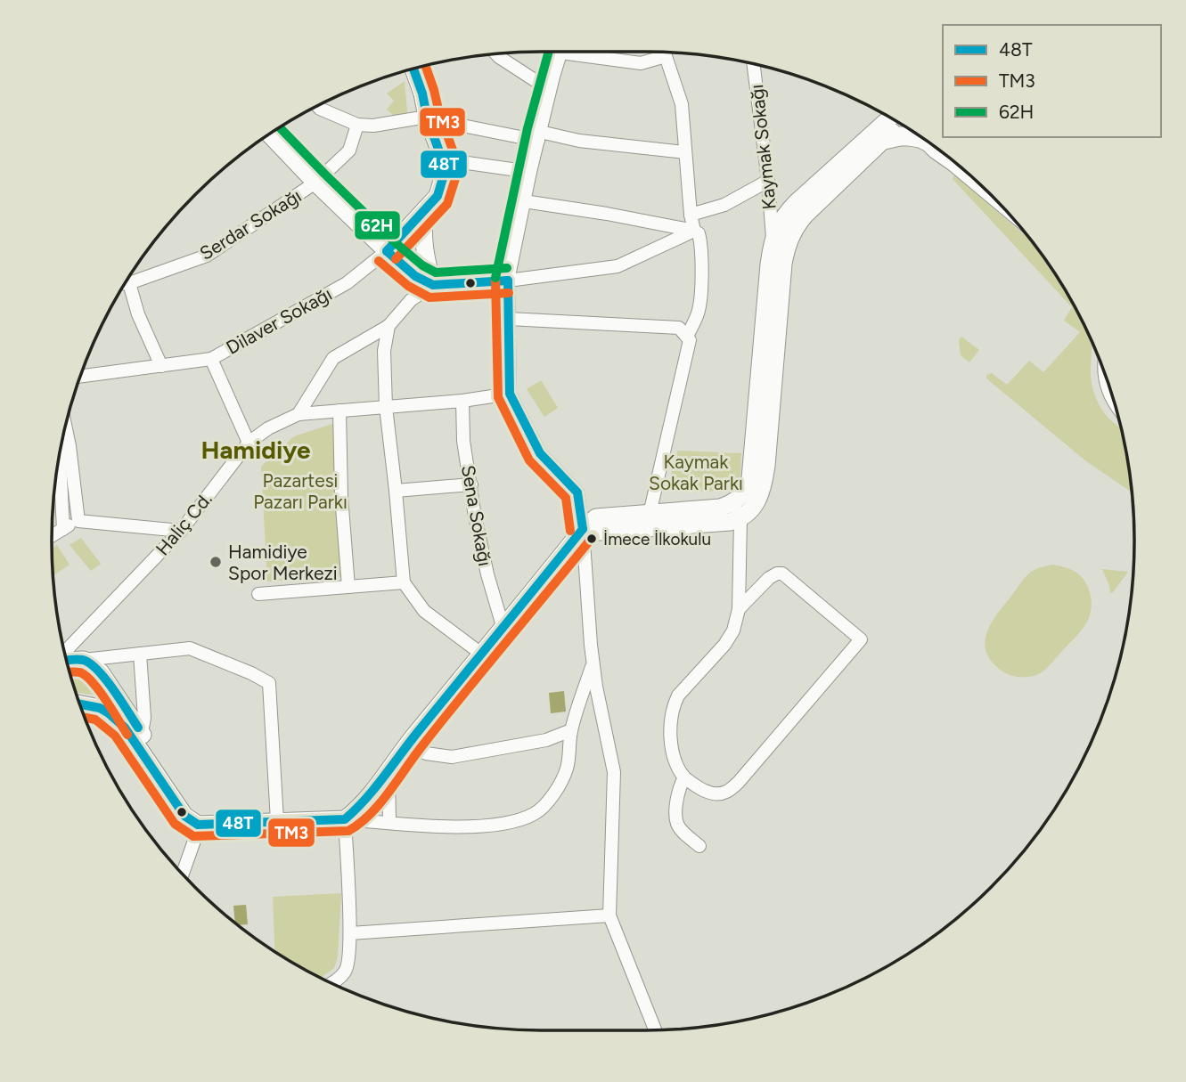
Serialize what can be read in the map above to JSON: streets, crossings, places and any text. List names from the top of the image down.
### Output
{
  "streets": {
    "street": [
      "Kaymak Sokağı",
      "Serdar Sokağı",
      "Dilaver Sokağı",
      "Sena Sokağı",
      "Haliç Cd."
    ]
  },
  "crossings": [
    ["Sena Sokağı", "Haliç Cd."]
  ],
  "districts": ["Hamidiye"],
  "parks": ["Kaymak Sokak Parkı", "Pazartesi Pazarı Parkı"],
  "places": ["İmece İlkokulu", "Hamidiye Spor Merkezi"],
  "lines": ["transit line 62H", "transit line TM3", "transit line 48T"],
  "legend": ["48T", "TM3", "62H"]
}
